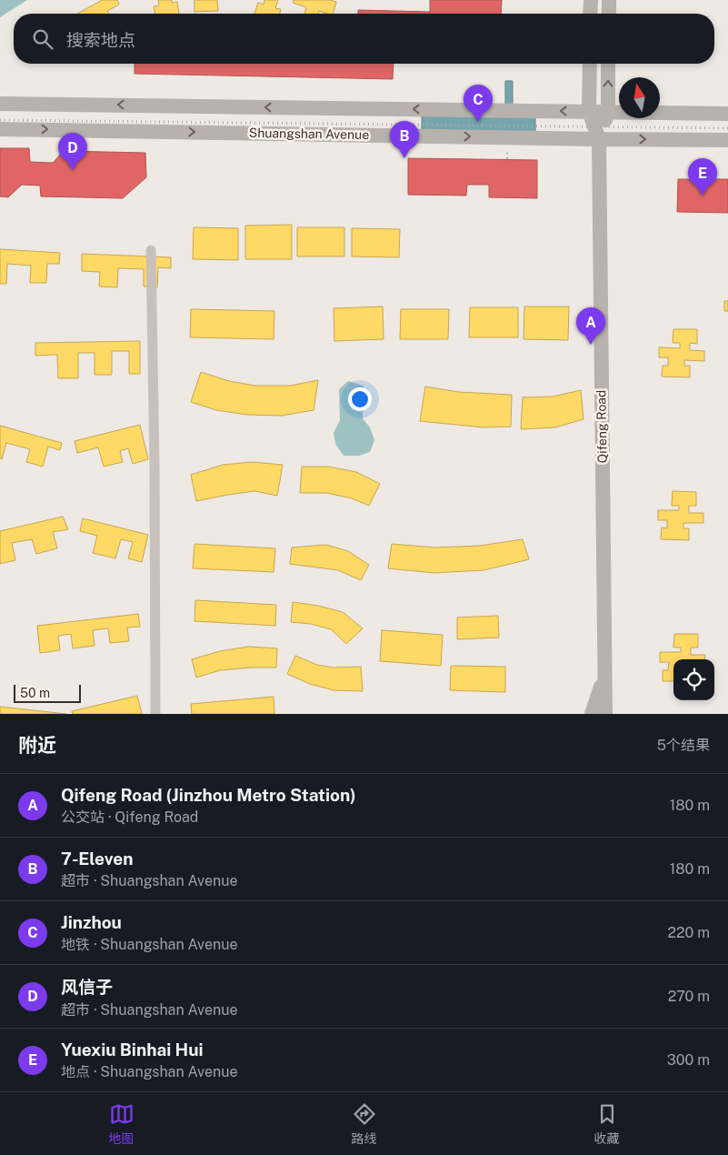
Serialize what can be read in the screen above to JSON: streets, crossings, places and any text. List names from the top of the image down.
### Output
{
  "streets": {
    "street": ["Shuangshan Avenue", "Qifeng Road"]
  },
  "crossings": [
    ["Shuangshan Avenue", "Qifeng Road"]
  ],
  "scale_bar": "50 m",
  "north": "top",
  "page": {
    "search": "搜索地点",
    "pins": [
      "C",
      "B",
      "D",
      "E",
      "A"
    ],
    "scale": "50 m",
    "heading": ["附近", "5个结果"],
    "list": [
      {
        "mark": "A",
        "name": "Qifeng Road (Jinzhou Metro Station)",
        "note": "公交站 · Qifeng Road",
        "value": "180 m"
      },
      {
        "mark": "B",
        "name": "7-Eleven",
        "note": "超市 · Shuangshan Avenue",
        "value": "180 m"
      },
      {
        "mark": "C",
        "name": "Jinzhou",
        "note": "地铁 · Shuangshan Avenue",
        "value": "220 m"
      },
      {
        "mark": "D",
        "name": "风信子",
        "note": "超市 · Shuangshan Avenue",
        "value": "270 m"
      },
      {
        "mark": "E",
        "name": "Yuexiu Binhai Hui",
        "note": "地点 · Shuangshan Avenue",
        "value": "300 m"
      }
    ],
    "nav": ["地图", "路线", "收藏"]
  }
}
